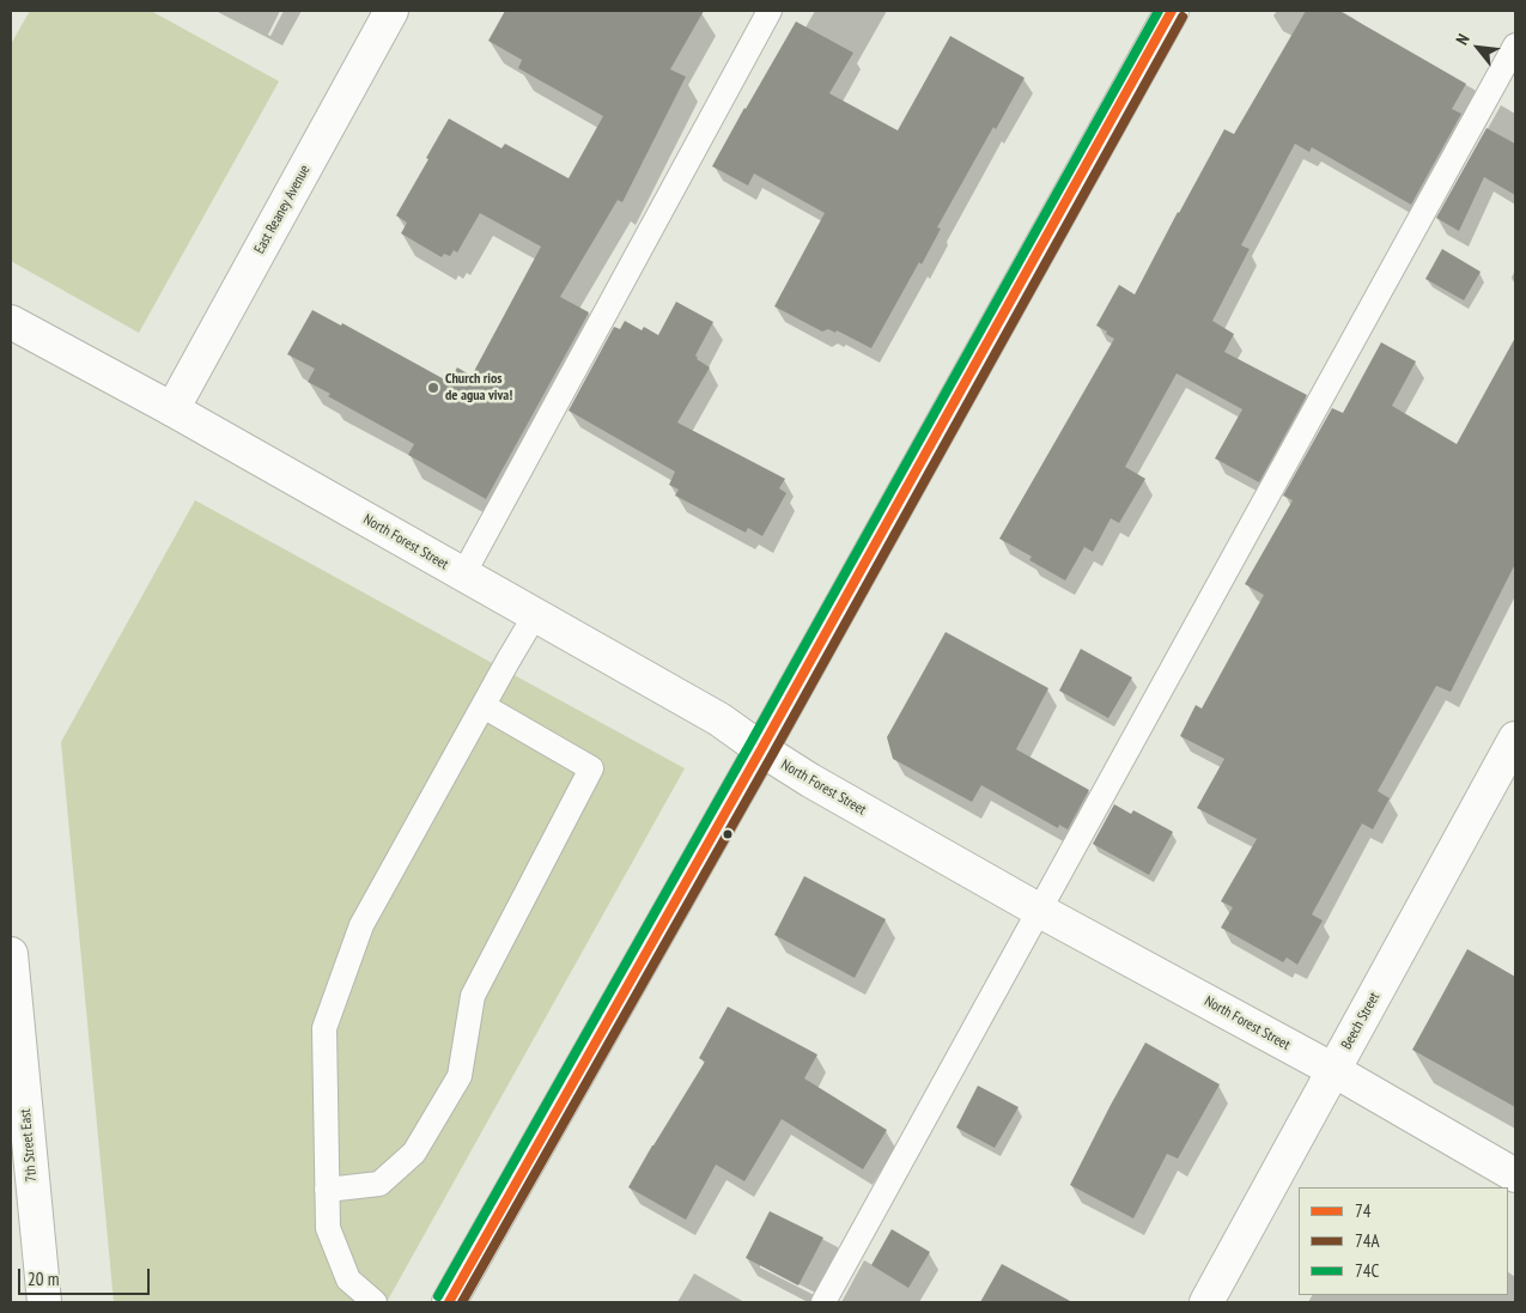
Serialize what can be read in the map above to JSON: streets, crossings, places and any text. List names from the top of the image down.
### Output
{
  "streets": {
    "street": [
      "East Reaney Avenue",
      "North Forest Street",
      "Beech Street",
      "7th Street East"
    ]
  },
  "crossings": [
    ["East Reaney Avenue", "North Forest Street"],
    ["North Forest Street", "Beech Street"]
  ],
  "places": ["Church rios de agua viva!"],
  "lines": ["transit line 74", "transit line 74C", "transit line 74A"],
  "legend": ["74", "74A", "74C"],
  "scale_bar": "20 m",
  "north": "top left"
}
